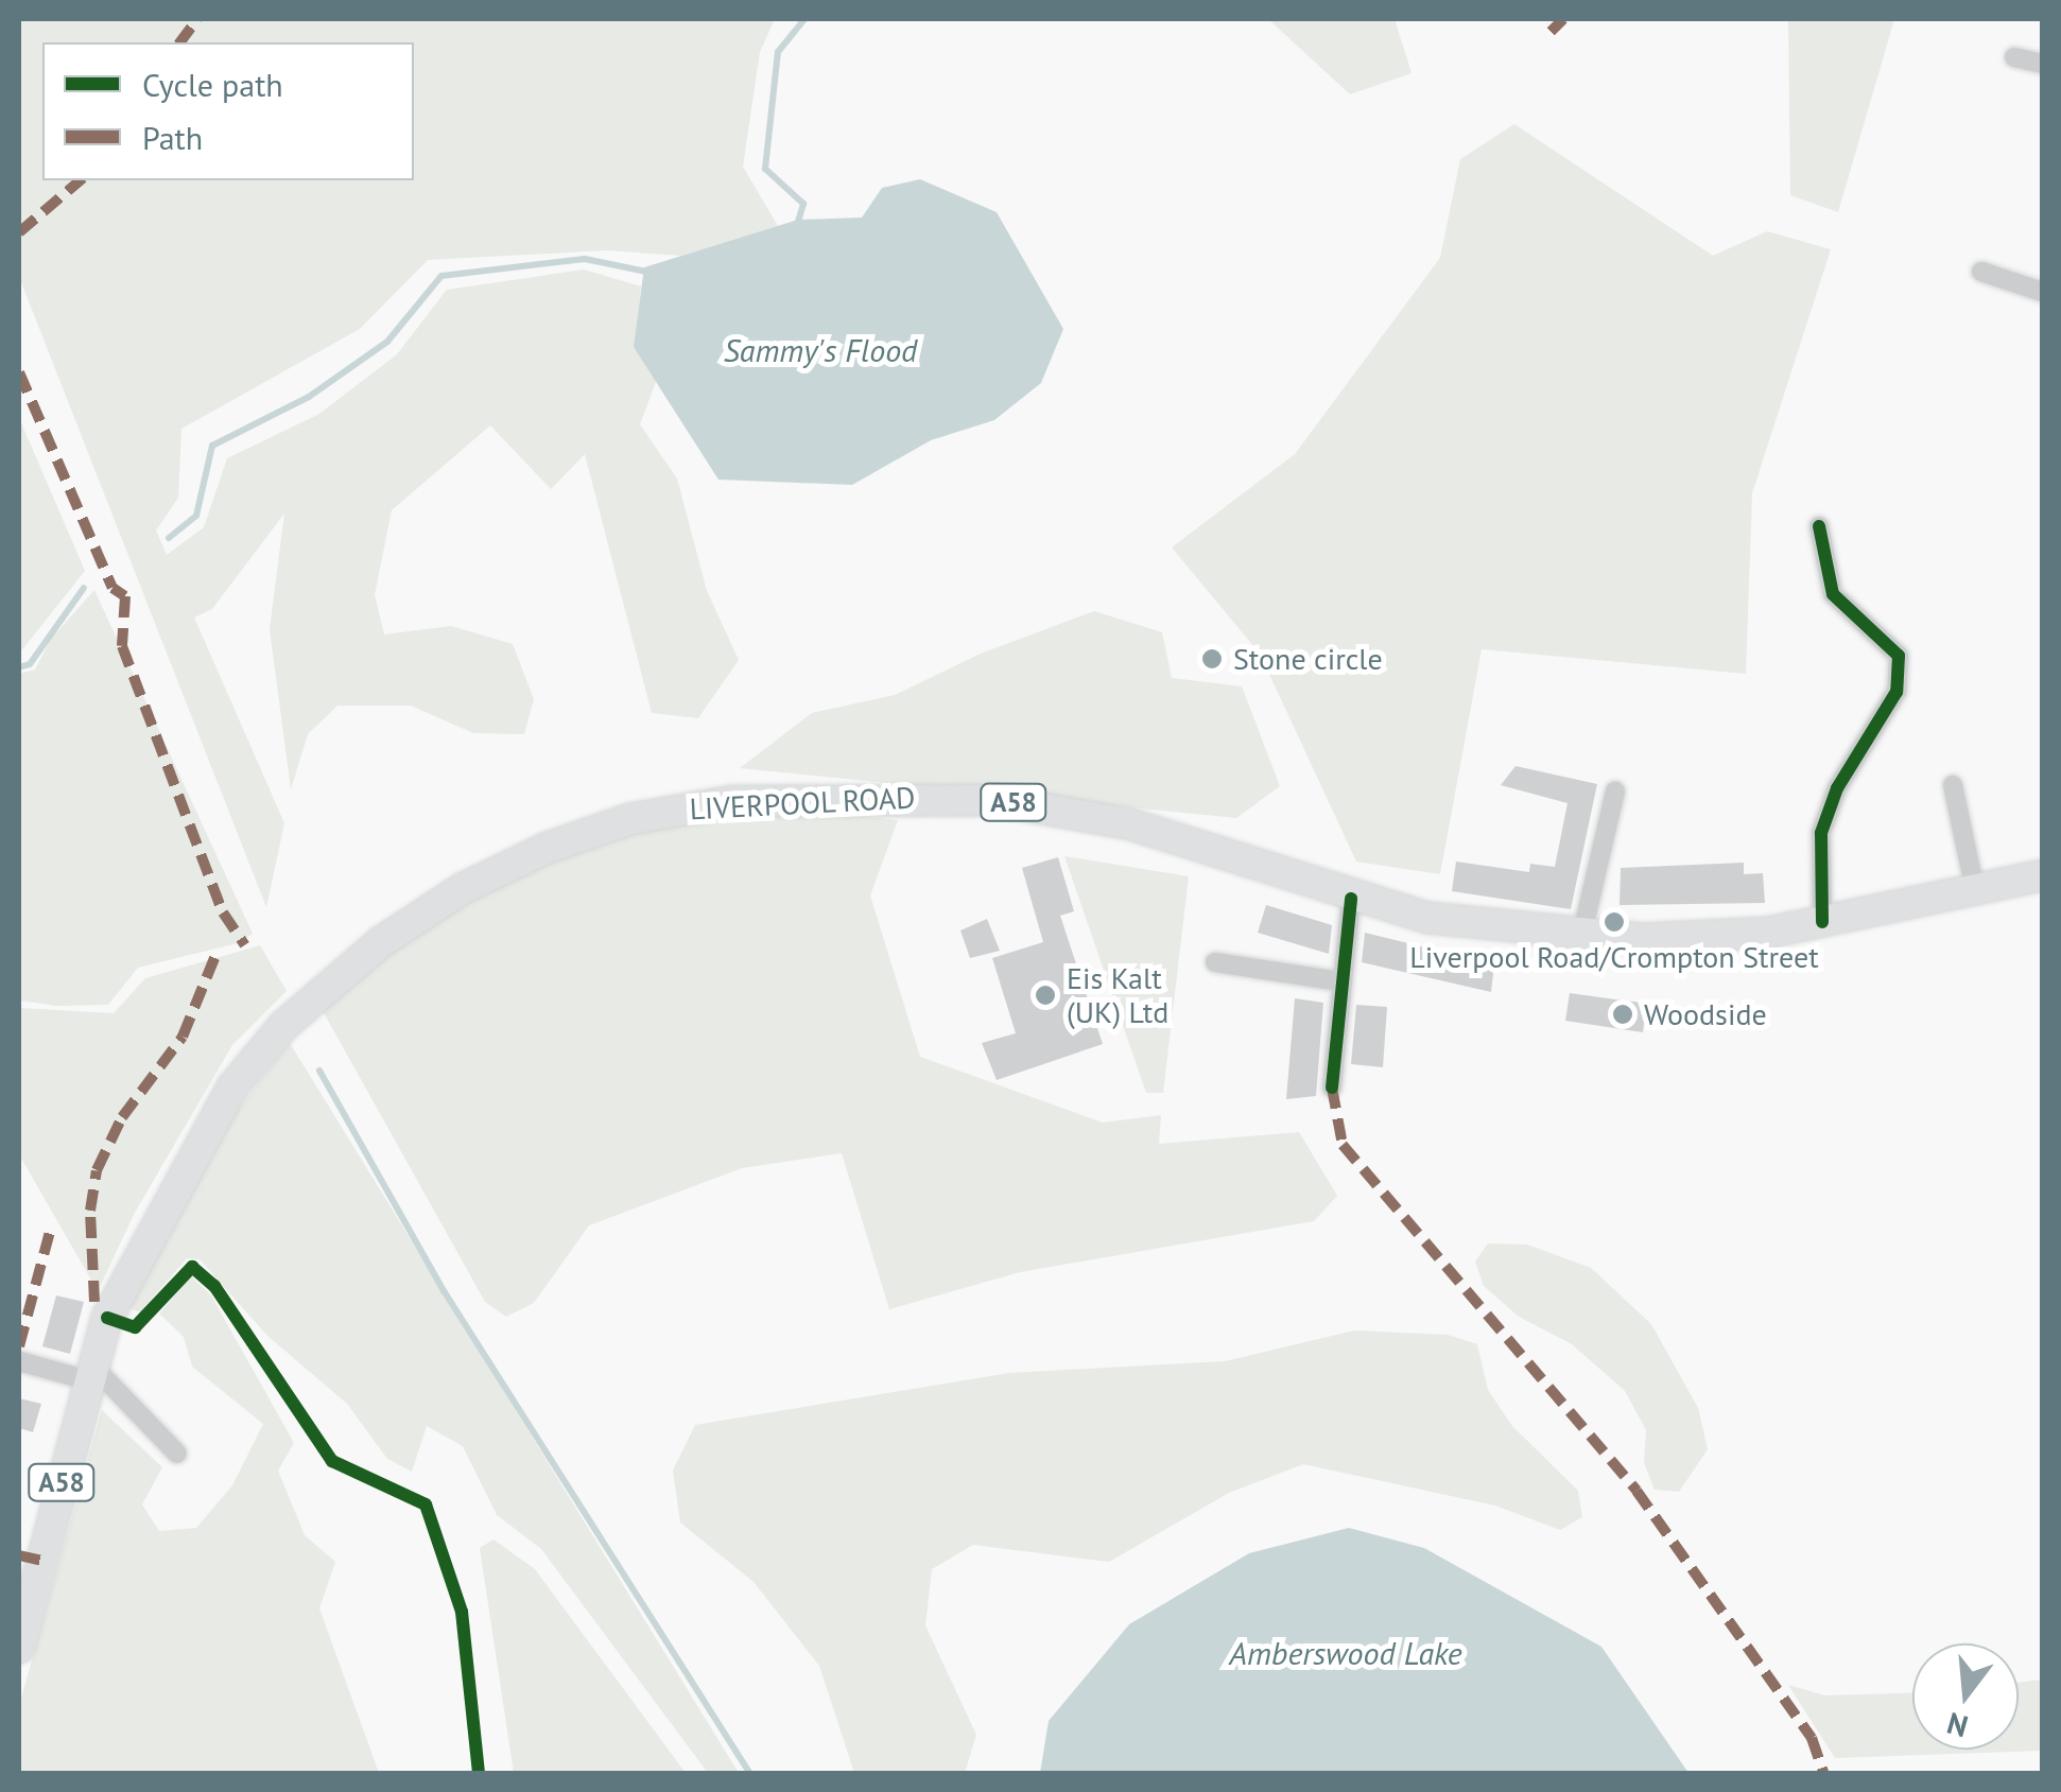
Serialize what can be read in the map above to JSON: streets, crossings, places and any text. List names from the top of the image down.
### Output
{
  "streets": {
    "main road": ["A58", "LIVERPOOL ROAD"]
  },
  "water": ["Sammy's Flood", "Amberswood Lake"],
  "places": [
    "Stone circle",
    "Liverpool Road/Crompton Street",
    "Eis Kalt (UK) Ltd",
    "Woodside"
  ],
  "legend": ["Cycle path", "Path"],
  "north": "bottom"
}
